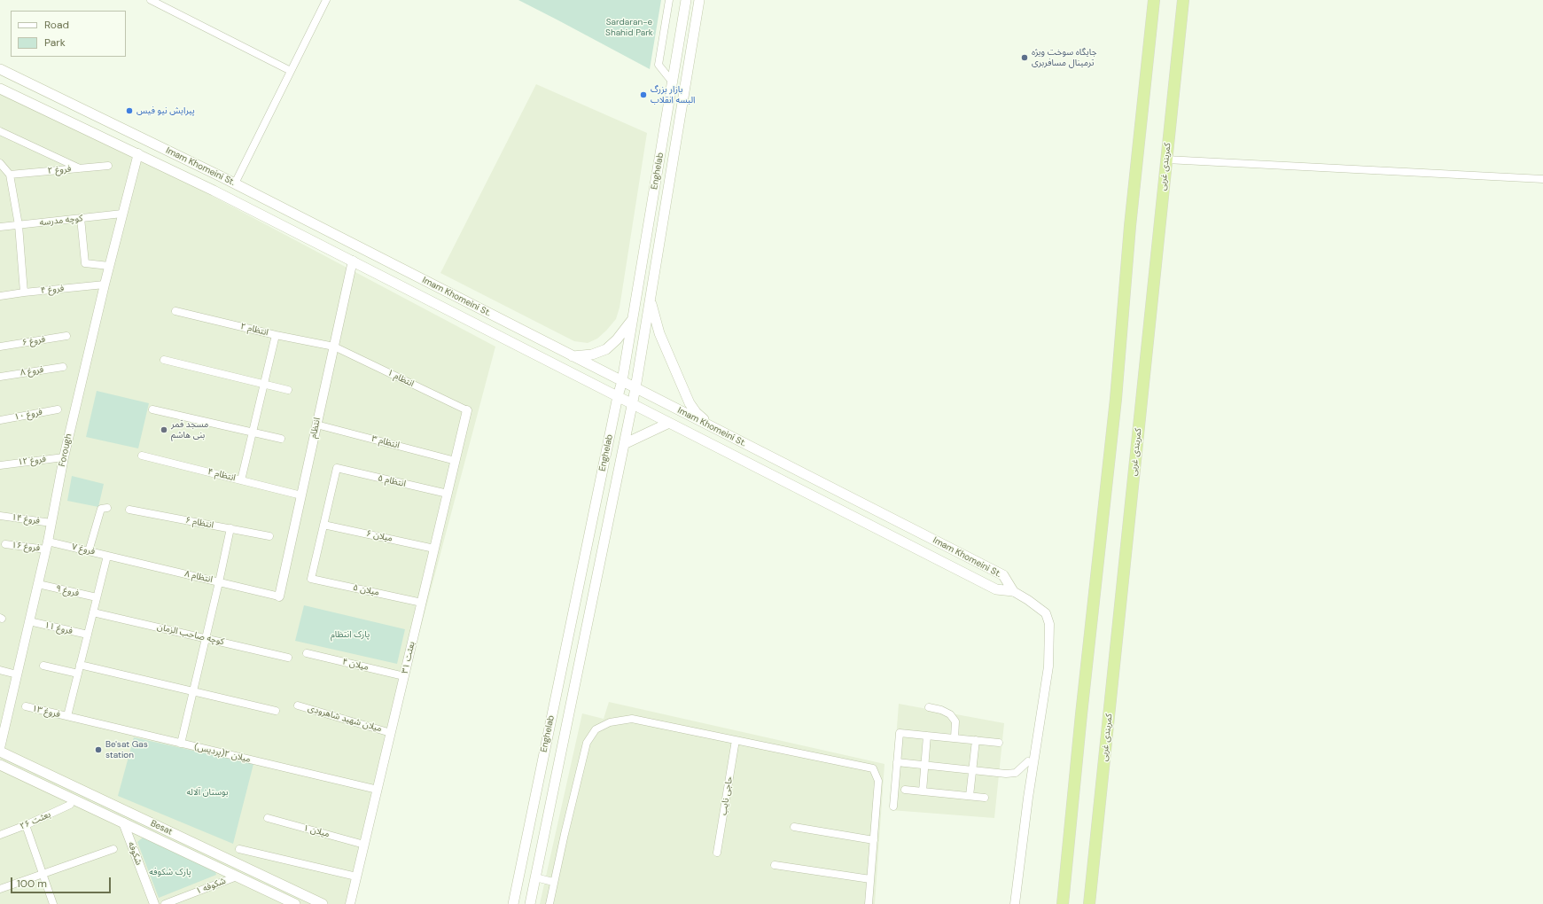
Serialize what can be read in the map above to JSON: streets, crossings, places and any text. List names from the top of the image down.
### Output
{
  "streets": {
    "highway": ["کمربندی غربی"],
    "main road": ["Imam Khomeini St.", "Enghelab", "Besat"],
    "street": [
      "فروغ ۲",
      "کوچه مدرسه",
      "فروغ ۴",
      "انتظام ۲",
      "فروغ ۶",
      "فروغ ۸",
      "انتظام ۱",
      "فروغ ۱۰",
      "انتظام",
      "انتظام ۳",
      "Forough",
      "فروغ ۱۲",
      "انتظام ۴",
      "انتظام ۵",
      "فروغ ۱۴",
      "انتظام ۶",
      "میلان ۶",
      "فروغ ۱۶",
      "فروغ ۷",
      "انتظام ۸",
      "میلان ۵",
      "فروغ ۹",
      "فروغ ۱۱",
      "کوچه صاحب الزمان",
      "بعثت ۳۱",
      "میلان ۴",
      "فروغ ۱۳",
      "میلان شهید شاهرودی",
      "میلان ۲(پردیس)",
      "حاجی نایب",
      "بعثت ۲۶",
      "میلان ۱",
      "شکوفه",
      "شکوفه ۱"
    ]
  },
  "crossings": [
    ["Imam Khomeini St.", "Enghelab"],
    ["Imam Khomeini St.", "انتظام"],
    ["Imam Khomeini St.", "Forough"],
    ["کوچه مدرسه", "Forough"],
    ["فروغ ۴", "Forough"],
    ["انتظام ۲", "انتظام ۱"],
    ["انتظام ۲", "انتظام"],
    ["انتظام ۱", "انتظام"],
    ["انتظام ۱", "بعثت ۳۱"],
    ["انتظام", "انتظام ۳"],
    ["انتظام", "انتظام ۴"],
    ["انتظام", "انتظام ۸"],
    ["انتظام ۳", "بعثت ۳۱"],
    ["Forough", "فروغ ۱۲"],
    ["Forough", "فروغ ۱۴"],
    ["Forough", "فروغ ۱۶"],
    ["Forough", "فروغ ۷"],
    ["Forough", "فروغ ۹"],
    ["Forough", "فروغ ۱۱"],
    ["انتظام ۵", "میلان ۶"],
    ["انتظام ۵", "میلان ۵"],
    ["انتظام ۵", "بعثت ۳۱"],
    ["میلان ۶", "میلان ۵"],
    ["میلان ۶", "بعثت ۳۱"],
    ["فروغ ۱۶", "فروغ ۷"],
    ["فروغ ۷", "انتظام ۸"],
    ["میلان ۵", "بعثت ۳۱"],
    ["بعثت ۳۱", "میلان ۴"],
    ["بعثت ۳۱", "میلان شهید شاهرودی"],
    ["بعثت ۳۱", "میلان ۲(پردیس)"],
    ["بعثت ۳۱", "میلان ۱"],
    ["فروغ ۱۳", "میلان ۲(پردیس)"],
    ["Besat", "شکوفه"],
    ["Besat", "شکوفه ۱"]
  ],
  "parks": [
    "Sardaran-e Shahid Park",
    "پارک انتظام",
    "بوستان آلاله",
    "پارک شکوفه"
  ],
  "places": [
    "جایگاه سوخت ویژه ترمینال مسافربری",
    "بازار بزرگ البسه انقلاب",
    "پیرایش نیو فیس",
    "مسجد قمر بنی هاشم",
    "Be'sat Gas station"
  ],
  "legend": ["Road", "Park"],
  "scale_bar": "100 m"
}
